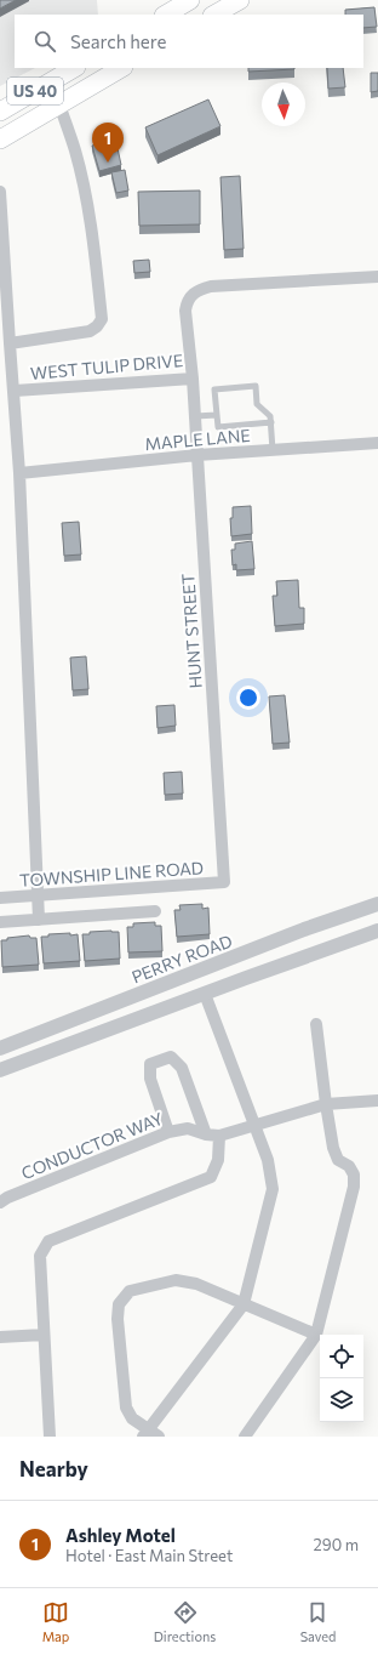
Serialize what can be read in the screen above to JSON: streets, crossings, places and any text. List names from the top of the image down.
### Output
{
  "streets": {
    "main road": ["US 40"],
    "street": [
      "WEST TULIP DRIVE",
      "MAPLE LANE",
      "HUNT STREET",
      "TOWNSHIP LINE ROAD",
      "PERRY ROAD",
      "CONDUCTOR WAY"
    ]
  },
  "crossings": [
    ["WEST TULIP DRIVE", "HUNT STREET"],
    ["MAPLE LANE", "HUNT STREET"],
    ["HUNT STREET", "TOWNSHIP LINE ROAD"]
  ],
  "north": "bottom",
  "page": {
    "search": "Search here",
    "pins": "1",
    "heading": "Nearby",
    "list": [
      {
        "mark": "1",
        "name": "Ashley Motel",
        "note": "Hotel · East Main Street",
        "value": "290 m"
      }
    ],
    "nav": ["Map", "Directions", "Saved"]
  }
}
